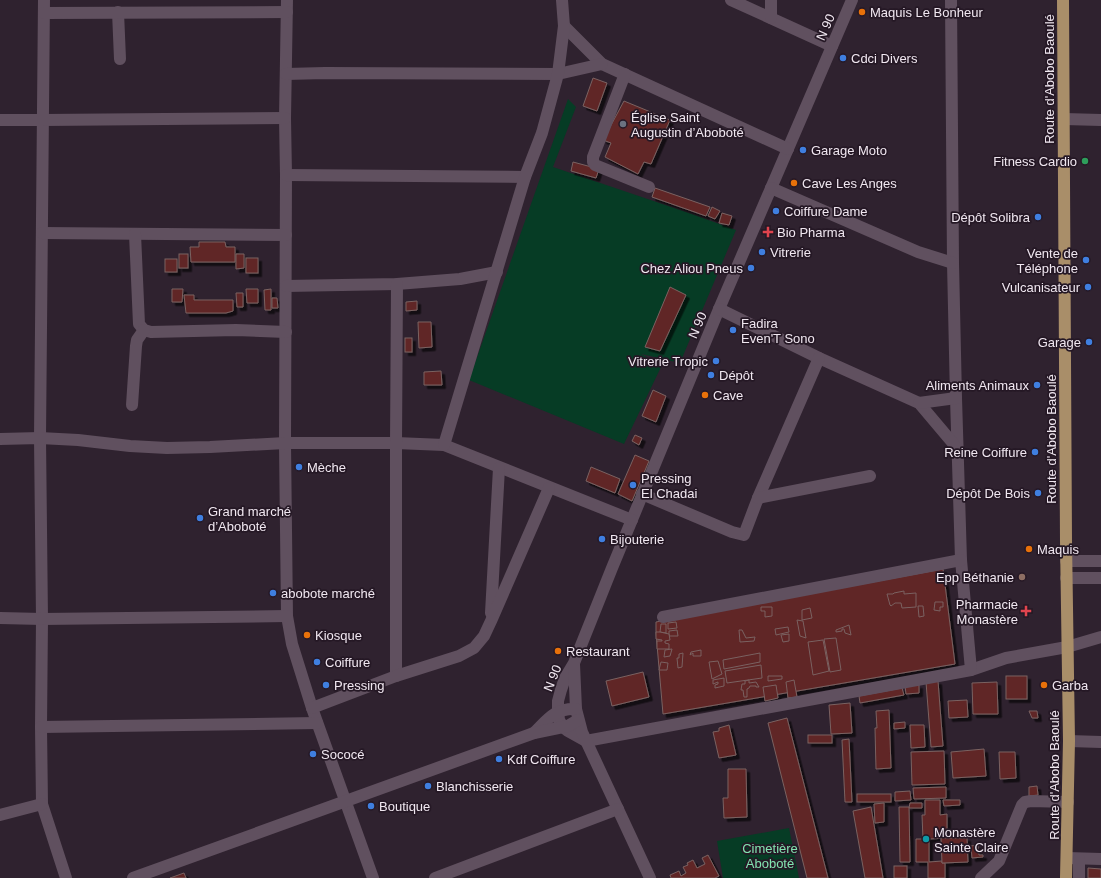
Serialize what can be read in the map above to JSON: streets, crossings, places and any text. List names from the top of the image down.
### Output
{
  "streets": {
    "main road": ["Route d'Abobo Baoulé"],
    "street": ["N 90"]
  },
  "parks": ["Cimetière Aboboté"],
  "places": {
    "other": [
      "Maquis Le Bonheur",
      "Cdci Divers",
      "Église Saint Augustin d’Aboboté",
      "Garage Moto",
      "Fitness Cardio",
      "Cave Les Anges",
      "Coiffure Dame",
      "Dépôt Solibra",
      "Vitrerie",
      "Vente de Téléphone",
      "Chez Aliou Pneus",
      "Vulcanisateur",
      "Fadira Even'T Sono",
      "Garage",
      "Vitrerie Tropic",
      "Dépôt",
      "Aliments Animaux",
      "Cave",
      "Reine Coiffure",
      "Mèche",
      "Pressing El Chadai",
      "Dépôt De Bois",
      "Grand marché d’Aboboté",
      "Bijouterie",
      "Maquis",
      "Epp Béthanie",
      "abobote marché",
      "Kiosque",
      "Restaurant",
      "Coiffure",
      "Pressing",
      "Garba",
      "Sococé",
      "Kdf Coiffure",
      "Blanchisserie",
      "Boutique",
      "Monastère Sainte Claire"
    ],
    "health": ["Bio Pharma", "Pharmacie Monastère"]
  }
}
